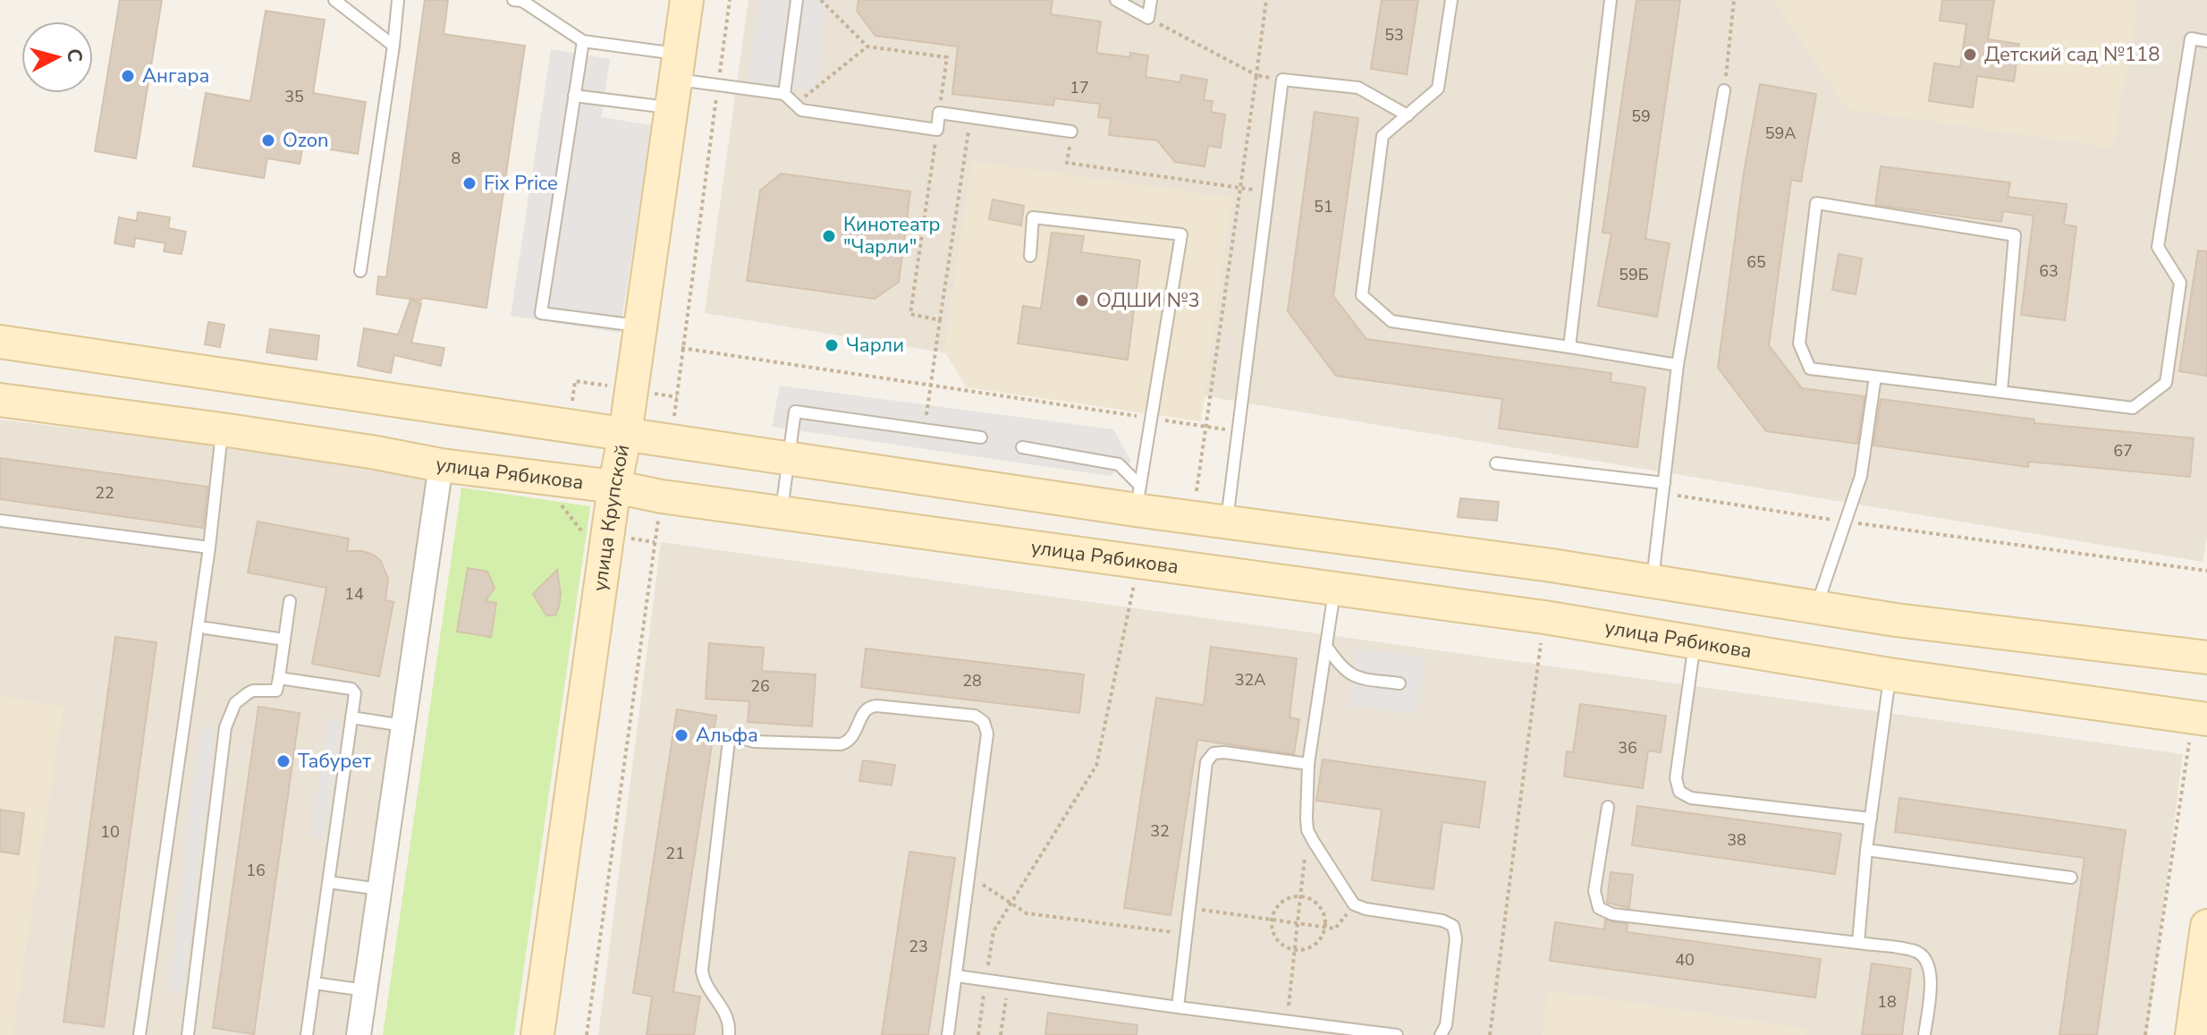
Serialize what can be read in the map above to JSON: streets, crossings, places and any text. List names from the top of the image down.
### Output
{
  "streets": {
    "street": ["улица Рябикова", "улица Крупской"]
  },
  "crossings": [
    ["улица Рябикова", "улица Крупской"]
  ],
  "places": [
    "Детский сад №118",
    "Ангара",
    "Ozon",
    "Fix Price",
    "Кинотеатр \"Чарли\"",
    "ОДШИ №3",
    "Чарли",
    "Альфа",
    "Табурет"
  ],
  "house_numbers": [
    "53",
    "17",
    "35",
    "59",
    "59А",
    "8",
    "51",
    "65",
    "63",
    "59Б",
    "67",
    "22",
    "14",
    "32А",
    "28",
    "26",
    "36",
    "32",
    "10",
    "38",
    "21",
    "16",
    "23",
    "40",
    "18"
  ],
  "north": "right"
}
